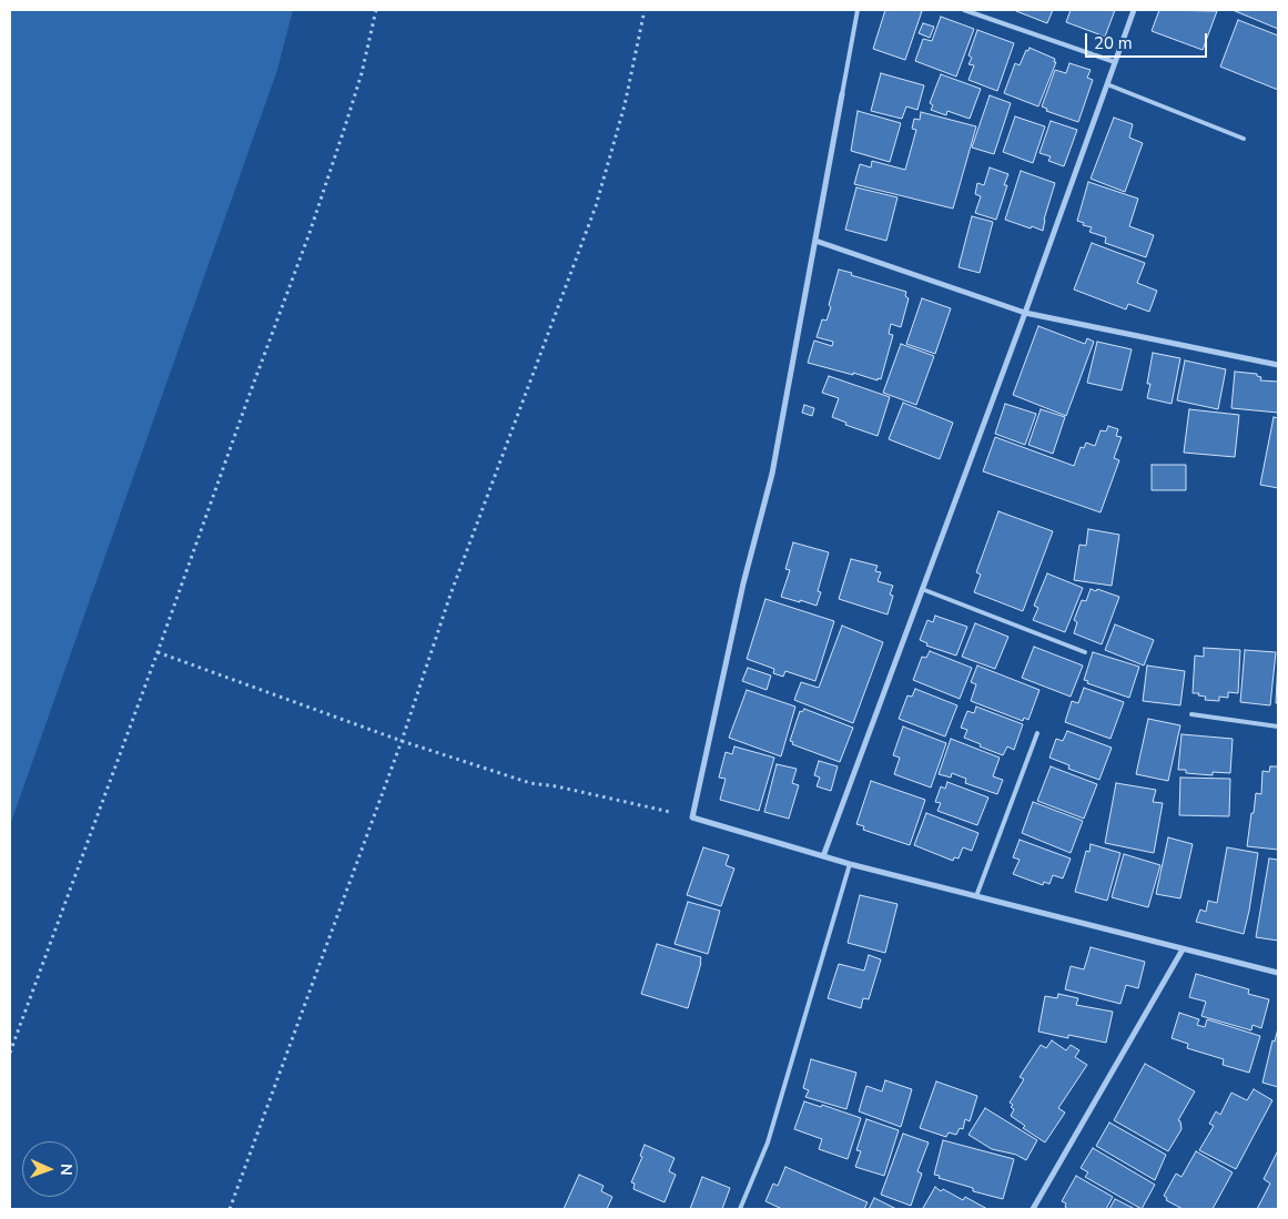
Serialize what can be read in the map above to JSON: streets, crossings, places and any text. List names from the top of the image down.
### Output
{
  "scale_bar": "20 m",
  "north": "right"
}
